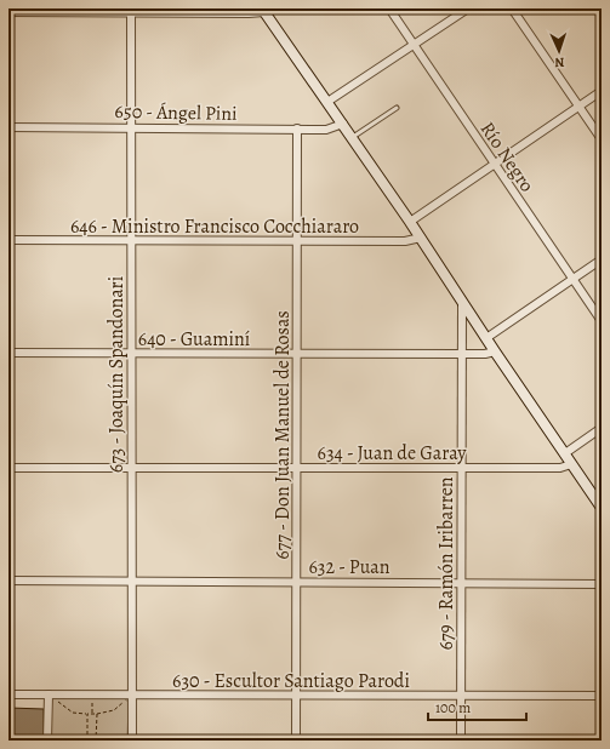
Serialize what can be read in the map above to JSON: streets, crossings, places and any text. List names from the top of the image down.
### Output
{
  "streets": {
    "street": [
      "650 - Ángel Pini",
      "Río Negro",
      "646 - Ministro Francisco Cocchiararo",
      "640 - Guaminí",
      "673 - Joaquín Spandonari",
      "677 - Don Juan Manuel de Rosas",
      "634 - Juan de Garay",
      "679 - Ramón Iribarren",
      "632 - Puan",
      "630 - Escultor Santiago Parodi"
    ]
  },
  "crossings": [
    ["650 - Ángel Pini", "673 - Joaquín Spandonari"],
    ["650 - Ángel Pini", "677 - Don Juan Manuel de Rosas"],
    ["646 - Ministro Francisco Cocchiararo", "673 - Joaquín Spandonari"],
    ["646 - Ministro Francisco Cocchiararo", "677 - Don Juan Manuel de Rosas"],
    ["640 - Guaminí", "673 - Joaquín Spandonari"],
    ["640 - Guaminí", "677 - Don Juan Manuel de Rosas"],
    ["640 - Guaminí", "679 - Ramón Iribarren"],
    ["673 - Joaquín Spandonari", "634 - Juan de Garay"],
    ["673 - Joaquín Spandonari", "632 - Puan"],
    ["673 - Joaquín Spandonari", "630 - Escultor Santiago Parodi"],
    ["677 - Don Juan Manuel de Rosas", "634 - Juan de Garay"],
    ["677 - Don Juan Manuel de Rosas", "632 - Puan"],
    ["677 - Don Juan Manuel de Rosas", "630 - Escultor Santiago Parodi"],
    ["634 - Juan de Garay", "679 - Ramón Iribarren"],
    ["679 - Ramón Iribarren", "632 - Puan"],
    ["679 - Ramón Iribarren", "630 - Escultor Santiago Parodi"]
  ],
  "scale_bar": "100 m",
  "north": "bottom"
}
